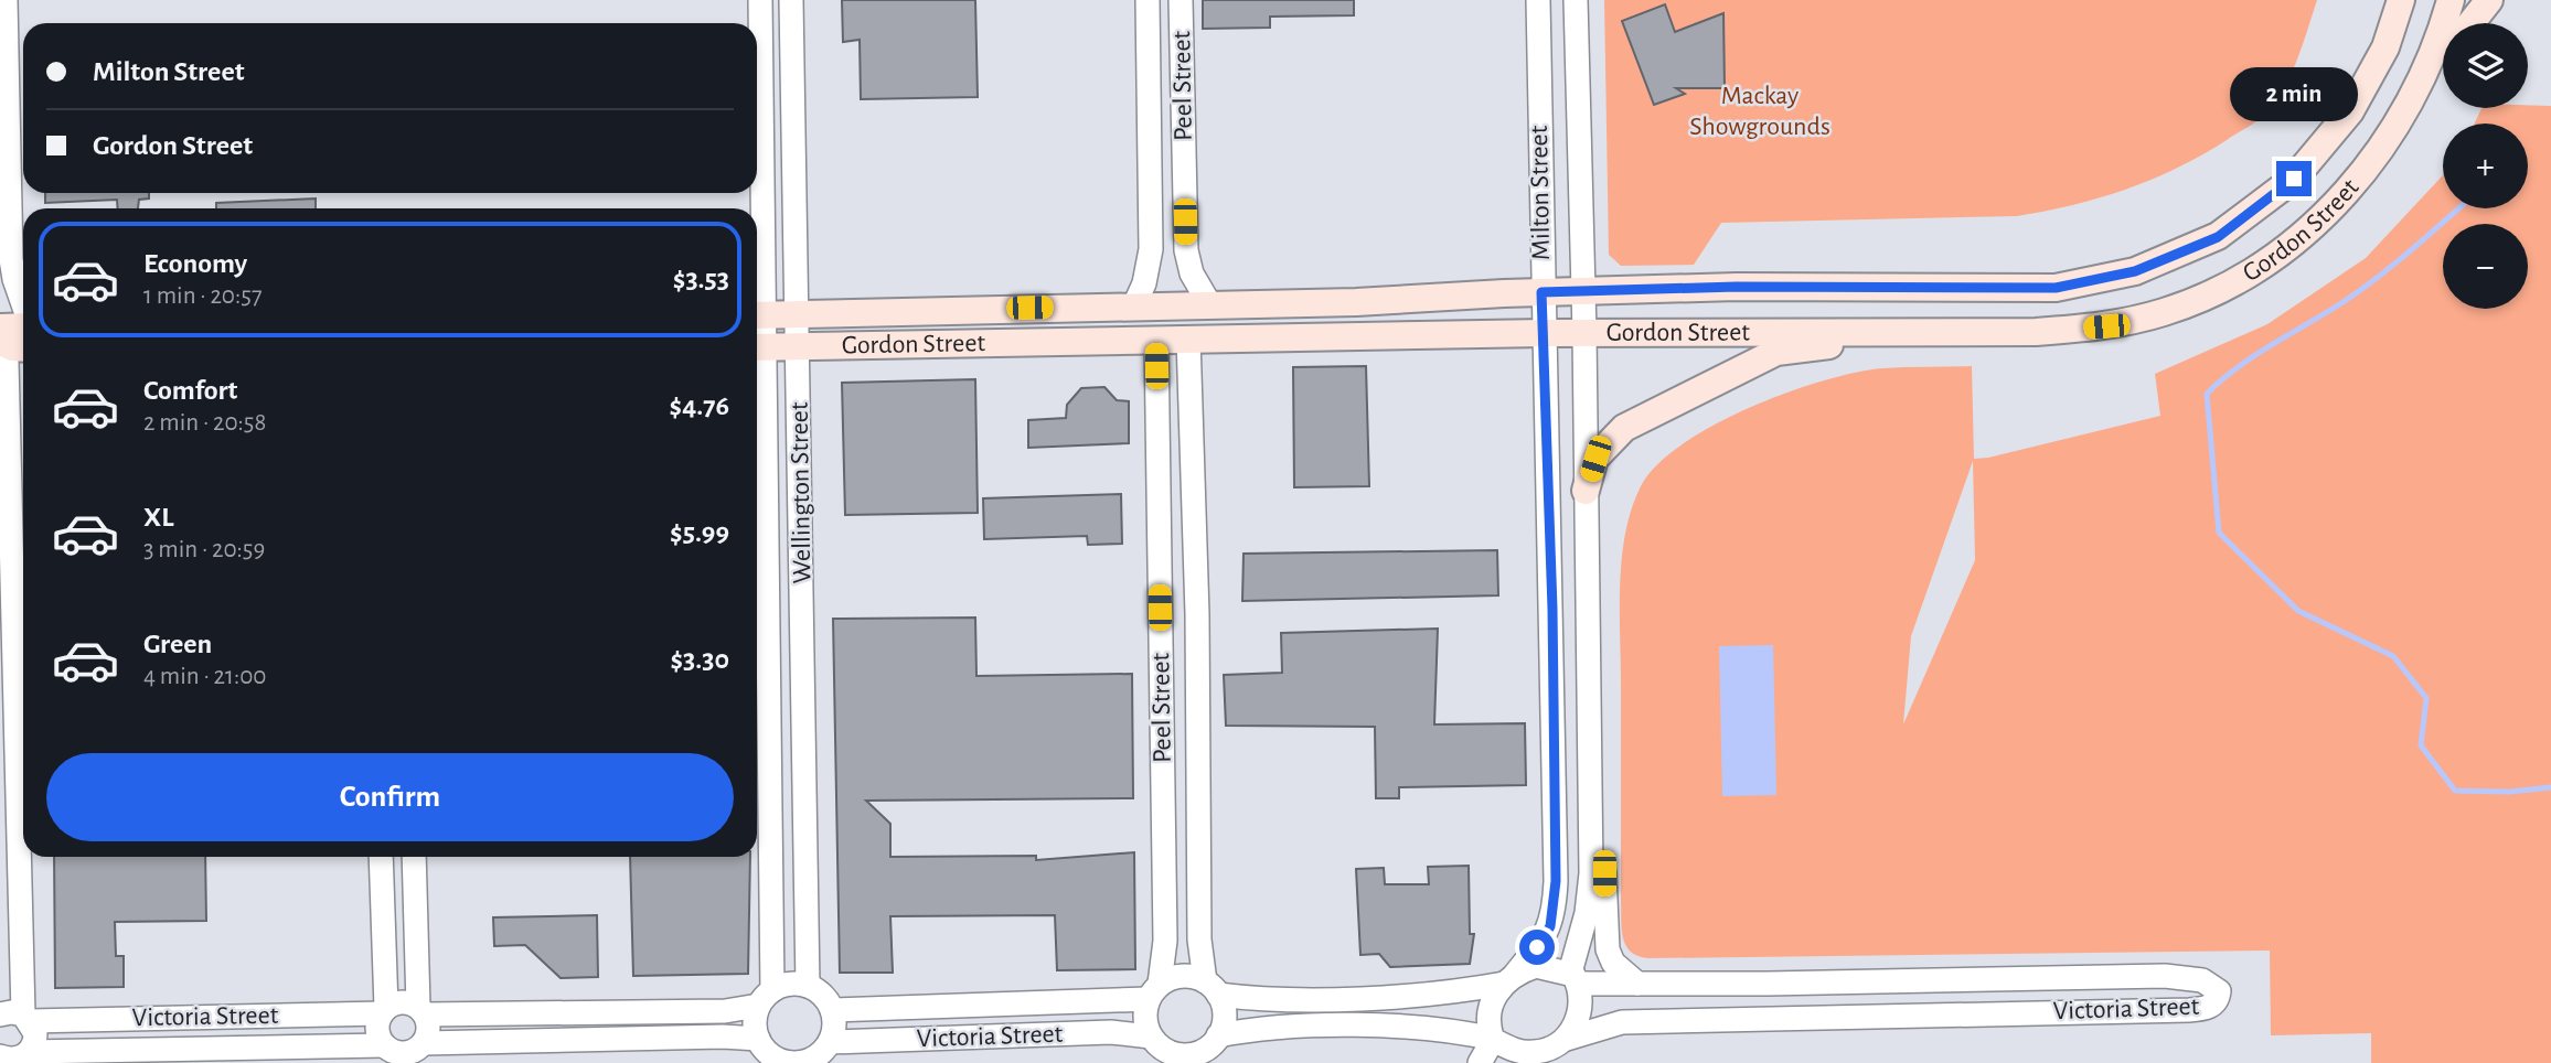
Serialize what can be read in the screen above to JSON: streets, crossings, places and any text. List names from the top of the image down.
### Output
{
  "streets": {
    "main road": ["Gordon Street"],
    "street": [
      "Peel Street",
      "Milton Street",
      "Wellington Street",
      "Victoria Street"
    ]
  },
  "crossings": [
    ["Peel Street", "Gordon Street"],
    ["Peel Street", "Victoria Street"],
    ["Milton Street", "Gordon Street"],
    ["Milton Street", "Victoria Street"],
    ["Gordon Street", "Wellington Street"],
    ["Wellington Street", "Victoria Street"]
  ],
  "parks": ["Mackay Showgrounds"],
  "page": {
    "map_buttons": ["+", "−"],
    "banner": ["Milton Street", "Gordon Street"],
    "bubble": "2 min",
    "list": [
      {
        "name": "Economy",
        "note": "1 min · 20:57",
        "value": "$3.53"
      },
      {
        "name": "Comfort",
        "note": "2 min · 20:58",
        "value": "$4.76"
      },
      {
        "name": "XL",
        "note": "3 min · 20:59",
        "value": "$5.99"
      },
      {
        "name": "Green",
        "note": "4 min · 21:00",
        "value": "$3.30"
      }
    ],
    "buttons": "Confirm"
  }
}
